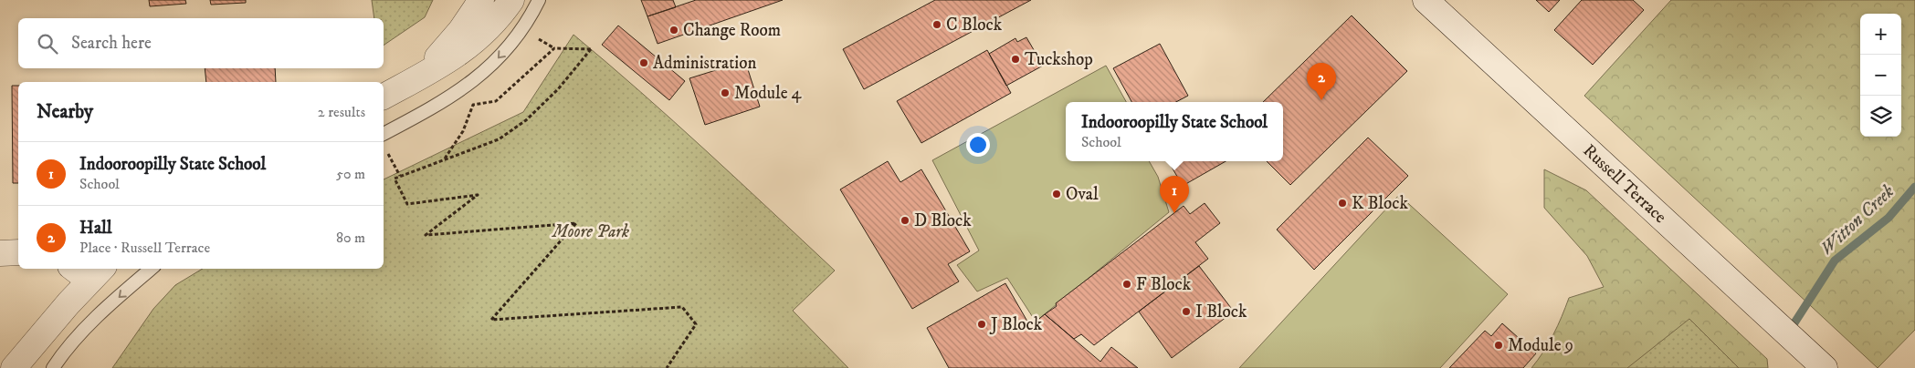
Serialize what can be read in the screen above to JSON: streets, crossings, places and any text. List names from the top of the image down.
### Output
{
  "streets": {
    "main road": ["Russell Terrace"]
  },
  "water": ["Witton Creek"],
  "parks": ["Moore Park"],
  "places": [
    "C Block",
    "Change Room",
    "Tuckshop",
    "Administration",
    "Module 4",
    "Oval",
    "K Block",
    "D Block",
    "F Block",
    "I Block",
    "J Block",
    "Module 9"
  ],
  "page": {
    "map_buttons": ["+", "−"],
    "search": "Search here",
    "pins": ["2", "1"],
    "heading": ["Nearby", "2 results"],
    "popup": ["Indooroopilly State School", "School"],
    "list": [
      {
        "mark": "1",
        "name": "Indooroopilly State School",
        "note": "School",
        "value": "50 m"
      },
      {
        "mark": "2",
        "name": "Hall",
        "note": "Place · Russell Terrace",
        "value": "80 m"
      }
    ]
  }
}
